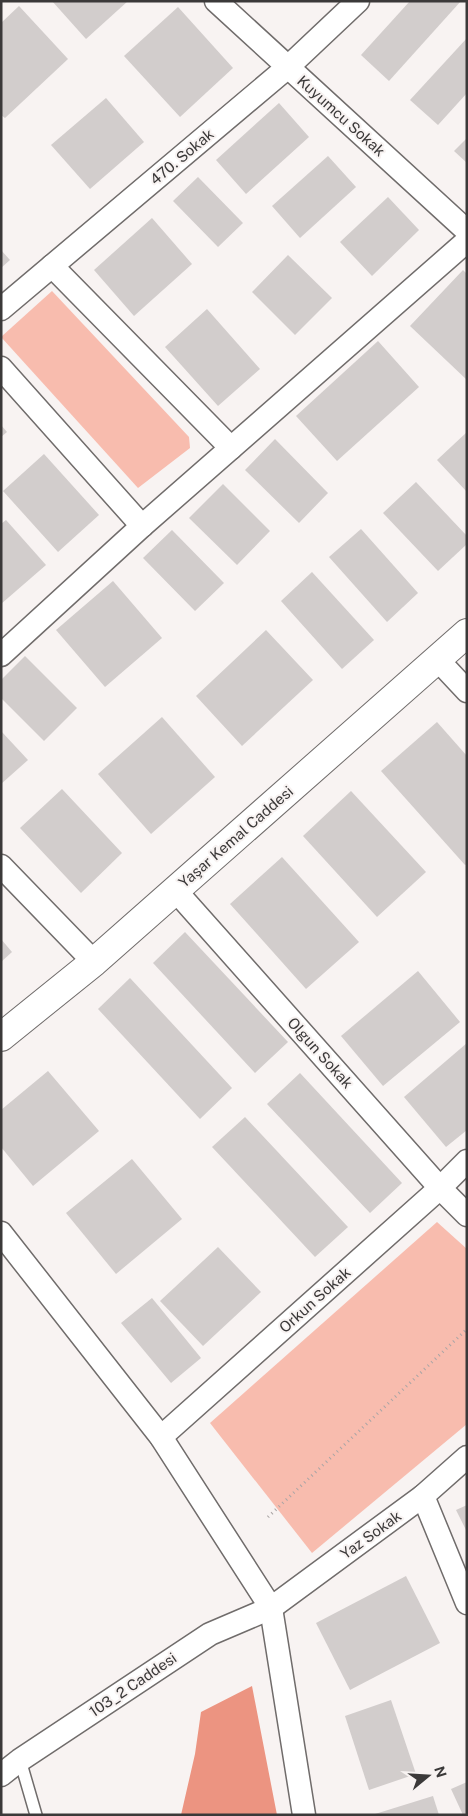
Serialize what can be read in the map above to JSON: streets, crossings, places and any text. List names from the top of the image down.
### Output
{
  "streets": {
    "street": [
      "Kuyumcu Sokak",
      "470. Sokak",
      "Yaşar Kemal Caddesi",
      "Olgun Sokak",
      "Orkun Sokak",
      "Yaz Sokak",
      "103_2 Caddesi"
    ]
  },
  "crossings": [
    ["Kuyumcu Sokak", "470. Sokak"],
    ["Yaşar Kemal Caddesi", "Olgun Sokak"],
    ["Olgun Sokak", "Orkun Sokak"],
    ["Yaz Sokak", "103_2 Caddesi"]
  ],
  "north": "right"
}
